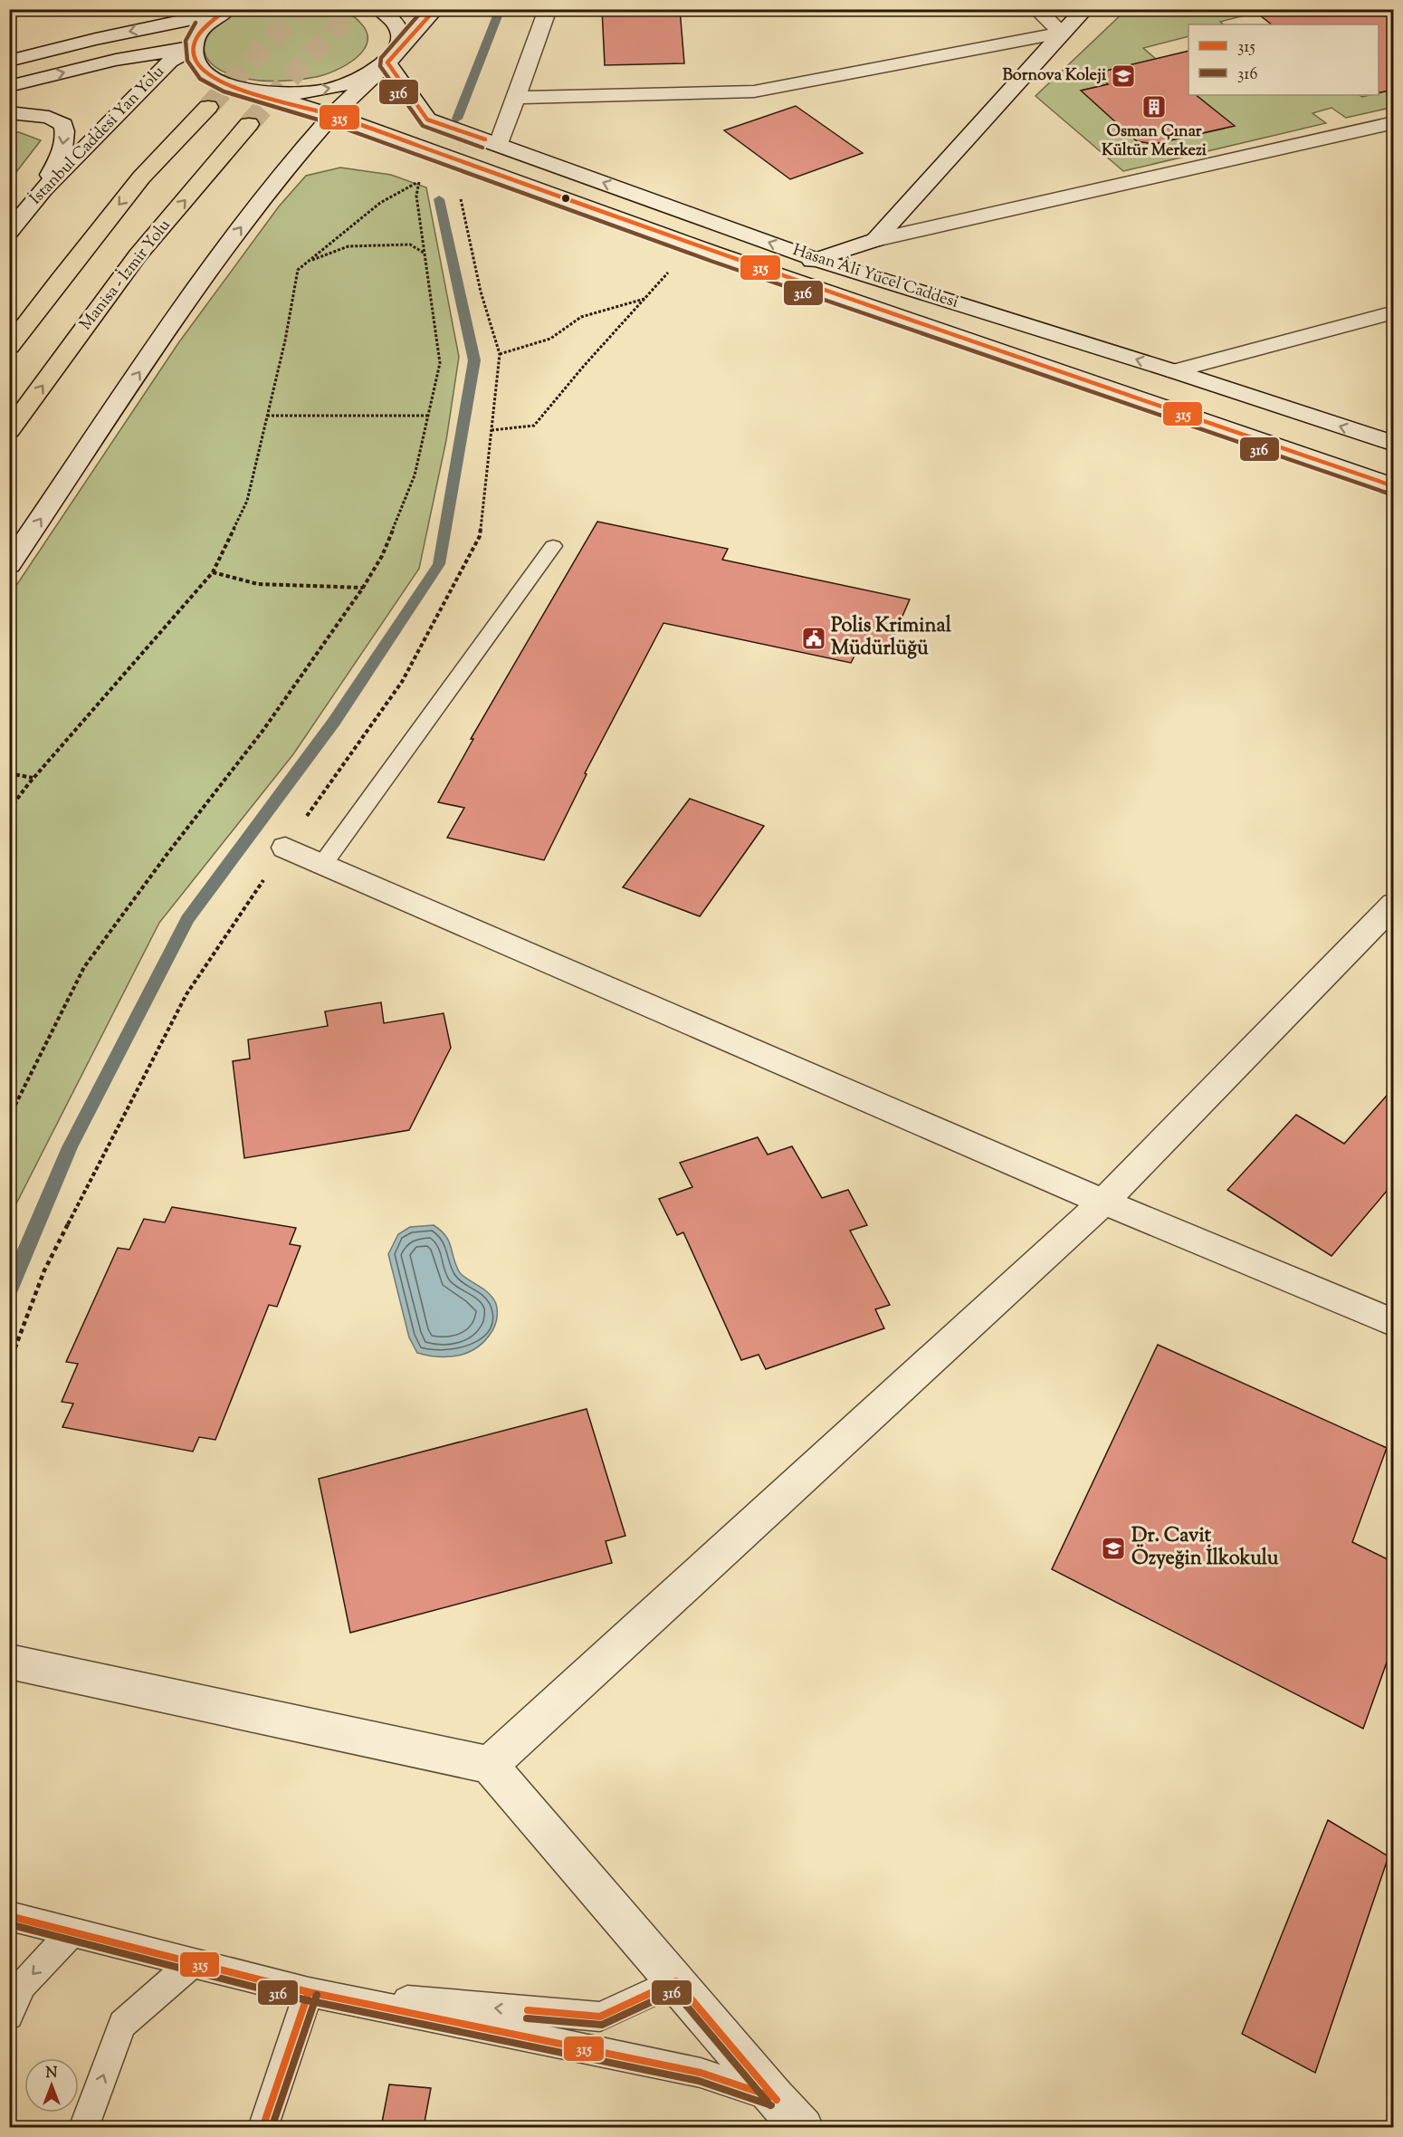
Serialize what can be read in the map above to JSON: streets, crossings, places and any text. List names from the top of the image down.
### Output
{
  "streets": {
    "highway": ["Manisa - İzmir Yolu"],
    "main road": ["İstanbul Caddesi Yan Yolu", "Hasan Âli Yücel Caddesi"]
  },
  "places": {
    "school or university": ["Bornova Koleji", "Dr. Cavit Özyeğin İlkokulu"],
    "building": ["Osman Çınar Kültür Merkezi"],
    "public building": ["Polis Kriminal Müdürlüğü"]
  },
  "lines": ["transit line 315", "transit line 316"],
  "legend": ["315", "316"],
  "north": "top"
}
